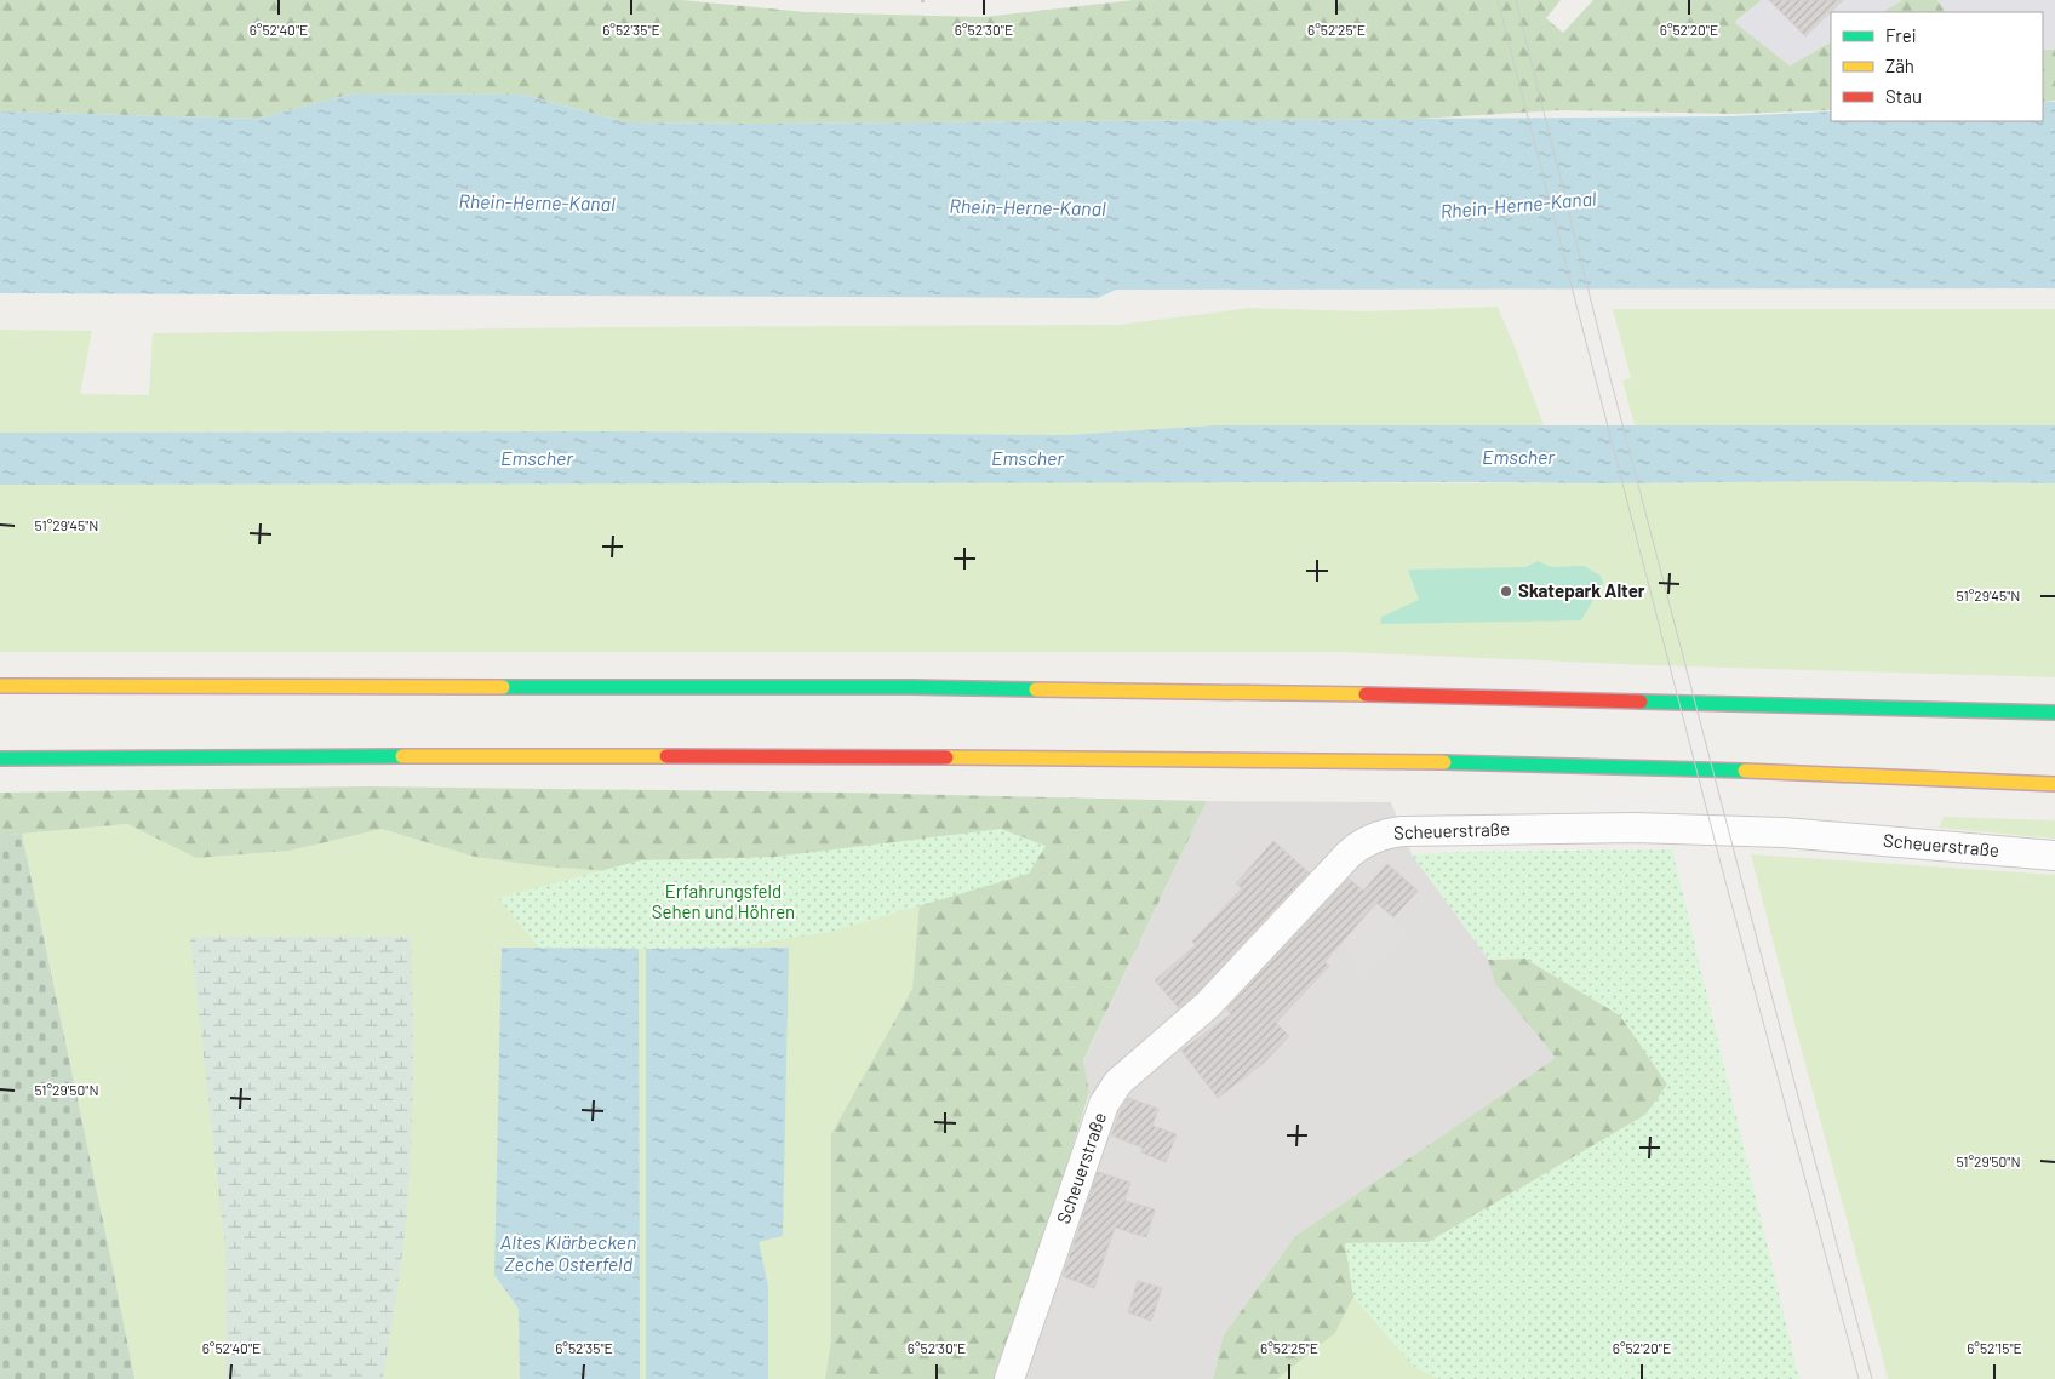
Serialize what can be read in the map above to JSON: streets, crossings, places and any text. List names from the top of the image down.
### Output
{
  "streets": {
    "street": ["Scheuerstraße"]
  },
  "water": ["Rhein-Herne-Kanal", "Emscher", "Altes Klärbecken Zeche Osterfeld"],
  "parks": ["Erfahrungsfeld Sehen und Höhren"],
  "places": ["Skatepark Alter"],
  "legend": ["Frei", "Zäh", "Stau"],
  "coordinates": [
    "6°52'40\"E",
    "6°52'35\"E",
    "6°52'30\"E",
    "6°52'25\"E",
    "6°52'20\"E",
    "51°29'45\"N",
    "51°29'50\"N",
    "6°52'15\"E"
  ]
}
